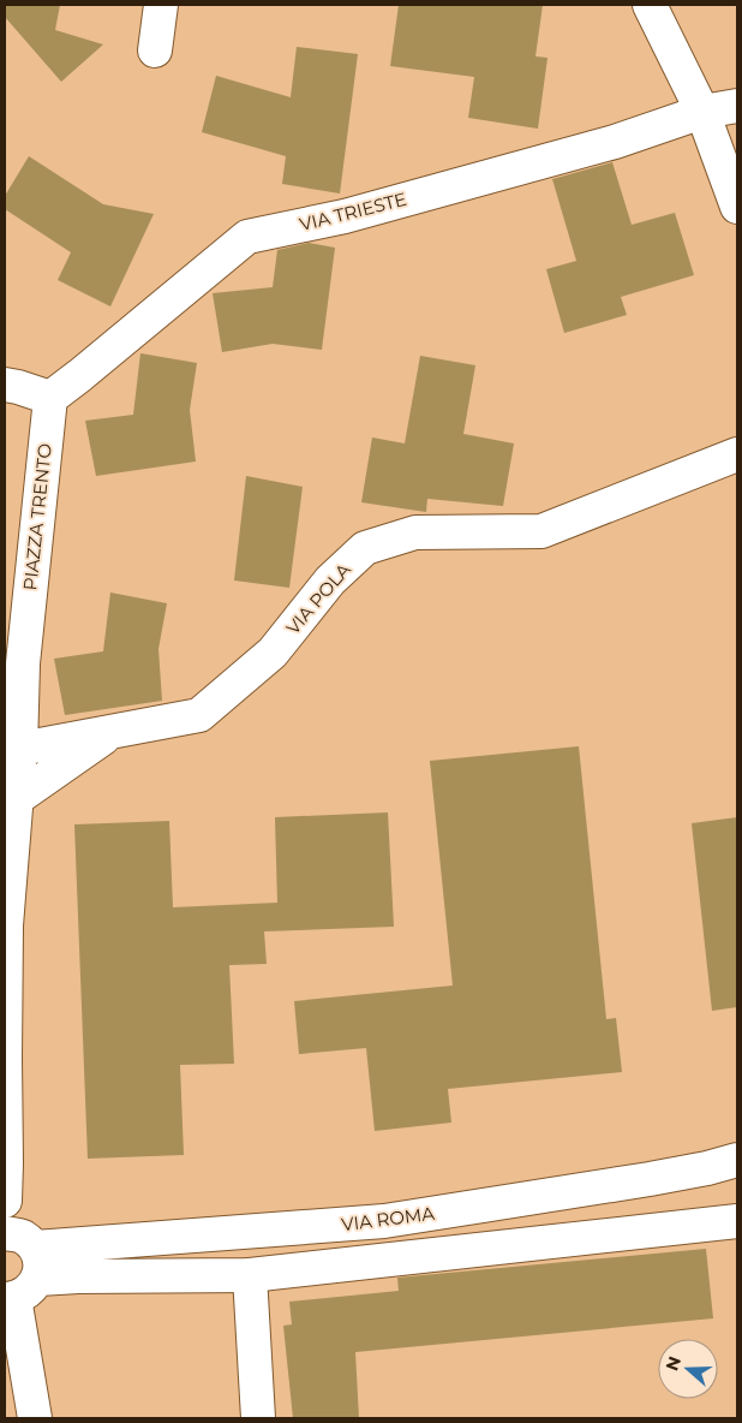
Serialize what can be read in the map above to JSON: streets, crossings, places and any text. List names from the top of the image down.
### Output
{
  "streets": {
    "street": [
      "VIA TRIESTE",
      "PIAZZA TRENTO",
      "VIA POLA",
      "VIA ROMA"
    ]
  },
  "crossings": [
    ["VIA TRIESTE", "PIAZZA TRENTO"]
  ],
  "north": "left"
}
